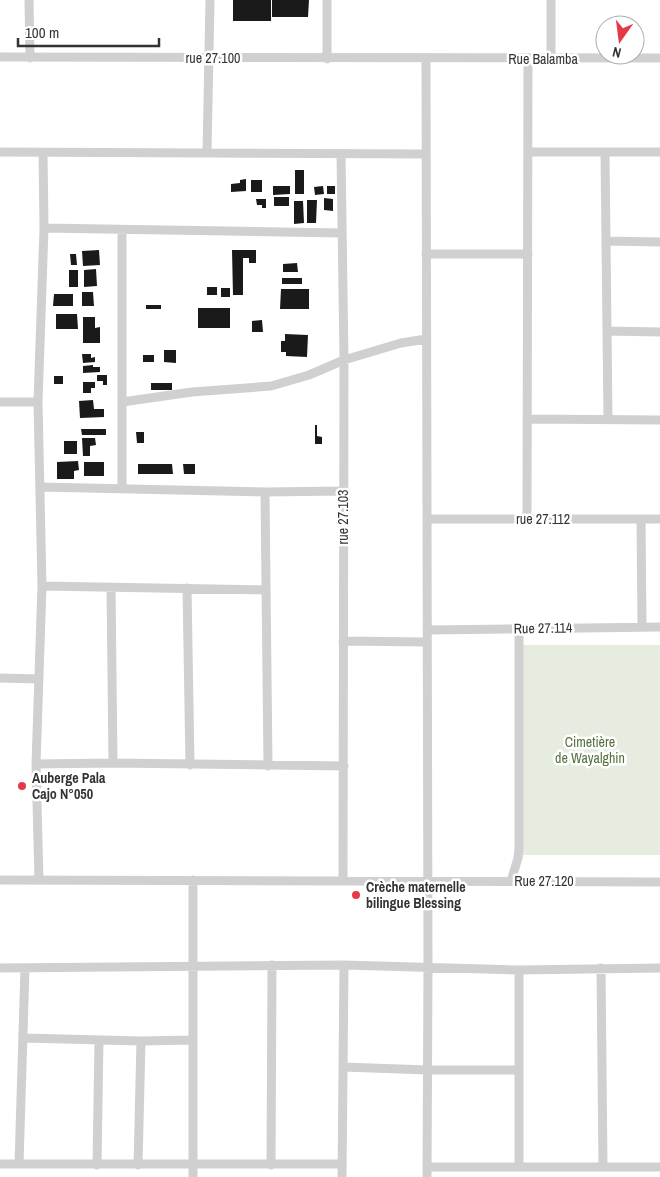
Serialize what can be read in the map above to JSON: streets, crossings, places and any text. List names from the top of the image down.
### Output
{
  "streets": {
    "street": [
      "rue 27.100",
      "Rue Balamba",
      "rue 27.103",
      "rue 27.112",
      "Rue 27.114",
      "Rue 27.120"
    ]
  },
  "crossings": [
    ["rue 27.100", "Rue Balamba"],
    ["rue 27.103", "Rue 27.120"]
  ],
  "parks": ["Cimetière de Wayalghin"],
  "places": ["Auberge Pala Cajo N°050", "Crèche maternelle bilingue Blessing"],
  "scale_bar": "100 m",
  "north": "bottom"
}
